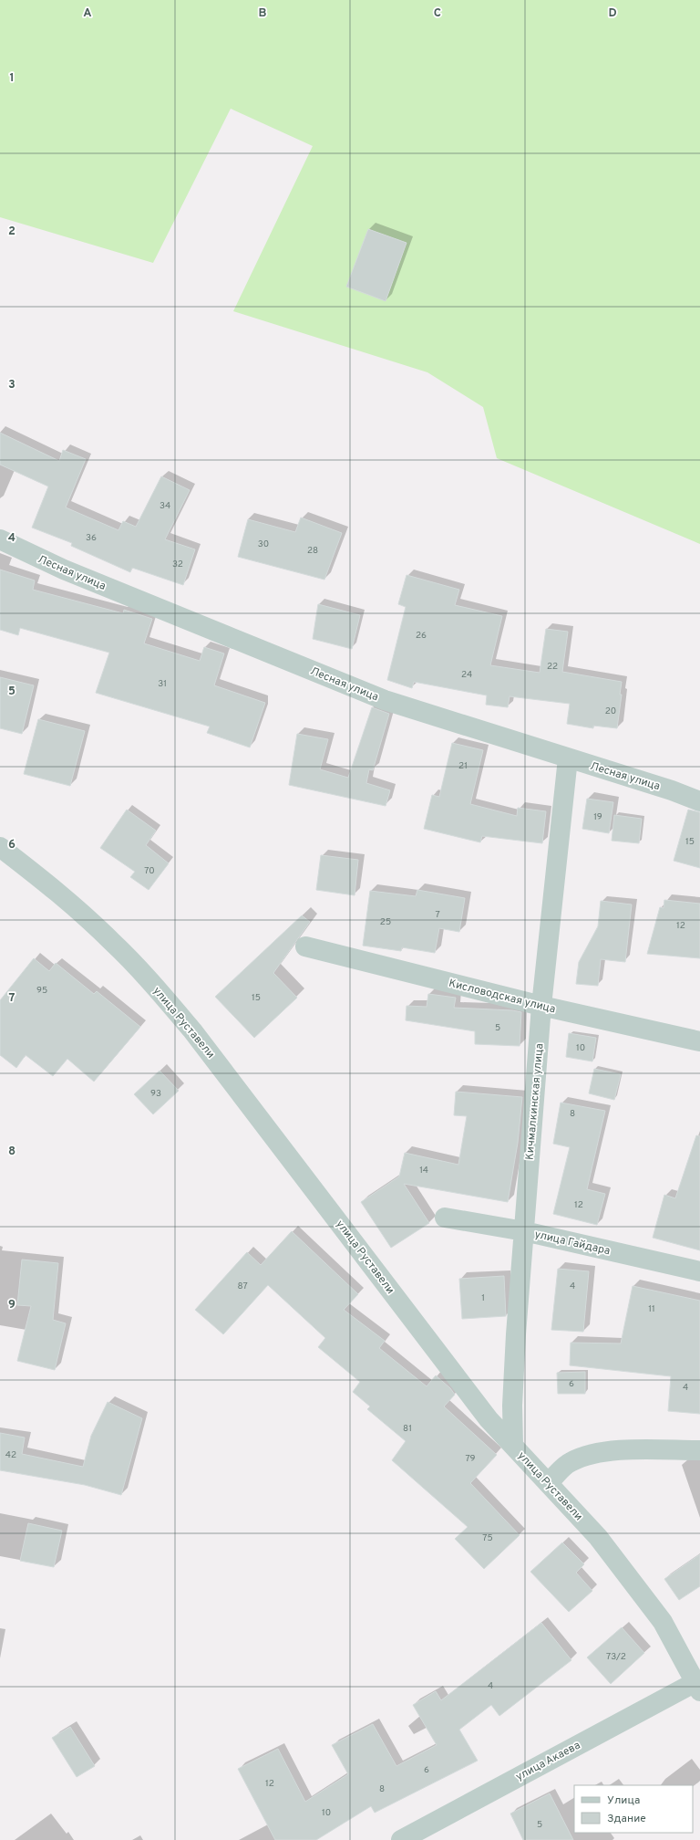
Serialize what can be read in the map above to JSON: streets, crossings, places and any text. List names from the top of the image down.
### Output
{
  "streets": {
    "street": [
      "Лесная улица",
      "Кисловодская улица",
      "улица Руставели",
      "Кичмалкинская улица",
      "улица Гайдара",
      "улица Акаева"
    ]
  },
  "crossings": [
    ["Лесная улица", "Кичмалкинская улица"],
    ["Кисловодская улица", "Кичмалкинская улица"],
    ["улица Руставели", "Кичмалкинская улица"],
    ["улица Руставели", "улица Акаева"],
    ["Кичмалкинская улица", "улица Гайдара"]
  ],
  "house_numbers": [
    "34",
    "36",
    "30",
    "28",
    "32",
    "26",
    "22",
    "24",
    "31",
    "20",
    "21",
    "19",
    "15",
    "70",
    "7",
    "25",
    "12",
    "95",
    "15",
    "5",
    "10",
    "93",
    "8",
    "14",
    "12",
    "87",
    "4",
    "1",
    "11",
    "6",
    "4",
    "81",
    "42",
    "79",
    "75",
    "73/2",
    "4",
    "6",
    "12",
    "8",
    "10",
    "5"
  ],
  "legend": ["Улица", "Здание"],
  "grid": {
    "columns": [
      "A",
      "B",
      "C",
      "D"
    ],
    "rows": [
      "1",
      "2",
      "3",
      "4",
      "5",
      "6",
      "7",
      "8",
      "9"
    ]
  }
}
